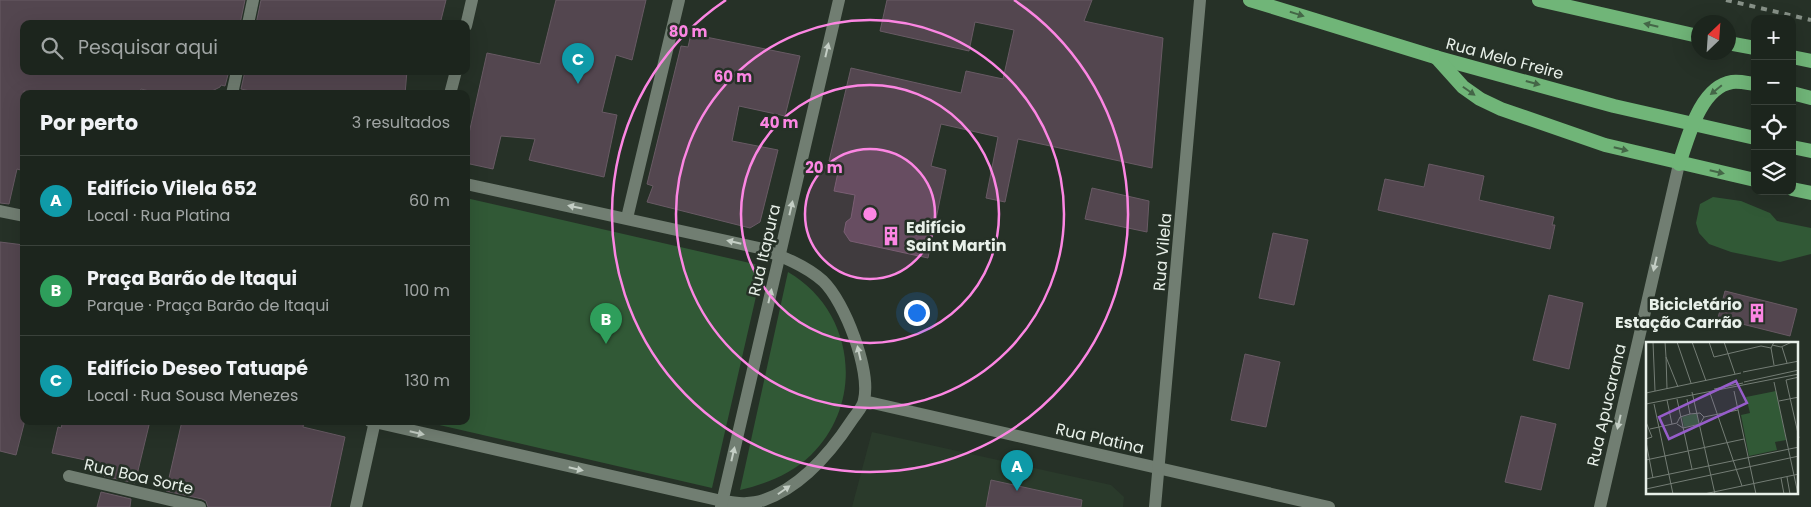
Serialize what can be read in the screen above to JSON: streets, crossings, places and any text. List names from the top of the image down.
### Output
{
  "streets": {
    "highway": ["Rua Melo Freire"],
    "street": [
      "Rua Itapura",
      "Rua Vilela",
      "Rua Apucarana",
      "Rua Platina",
      "Rua Boa Sorte"
    ]
  },
  "crossings": [
    ["Rua Vilela", "Rua Platina"]
  ],
  "one_way": ["Rua Itapura", "Rua Apucarana"],
  "places": {
    "building": ["Edifício Saint Martin", "Bicicletário Estação Carrão"]
  },
  "north": "top right",
  "page": {
    "map_buttons": ["+", "−"],
    "search": "Pesquisar aqui",
    "pins": ["C", "B", "A"],
    "heading": ["Por perto", "3 resultados"],
    "list": [
      {
        "mark": "A",
        "name": "Edifício Vilela 652",
        "note": "Local · Rua Platina",
        "value": "60 m"
      },
      {
        "mark": "B",
        "name": "Praça Barão de Itaqui",
        "note": "Parque · Praça Barão de Itaqui",
        "value": "100 m"
      },
      {
        "mark": "C",
        "name": "Edifício Deseo Tatuapé",
        "note": "Local · Rua Sousa Menezes",
        "value": "130 m"
      }
    ]
  },
  "rings": [
    "80 m",
    "60 m",
    "40 m",
    "20 m"
  ]
}
